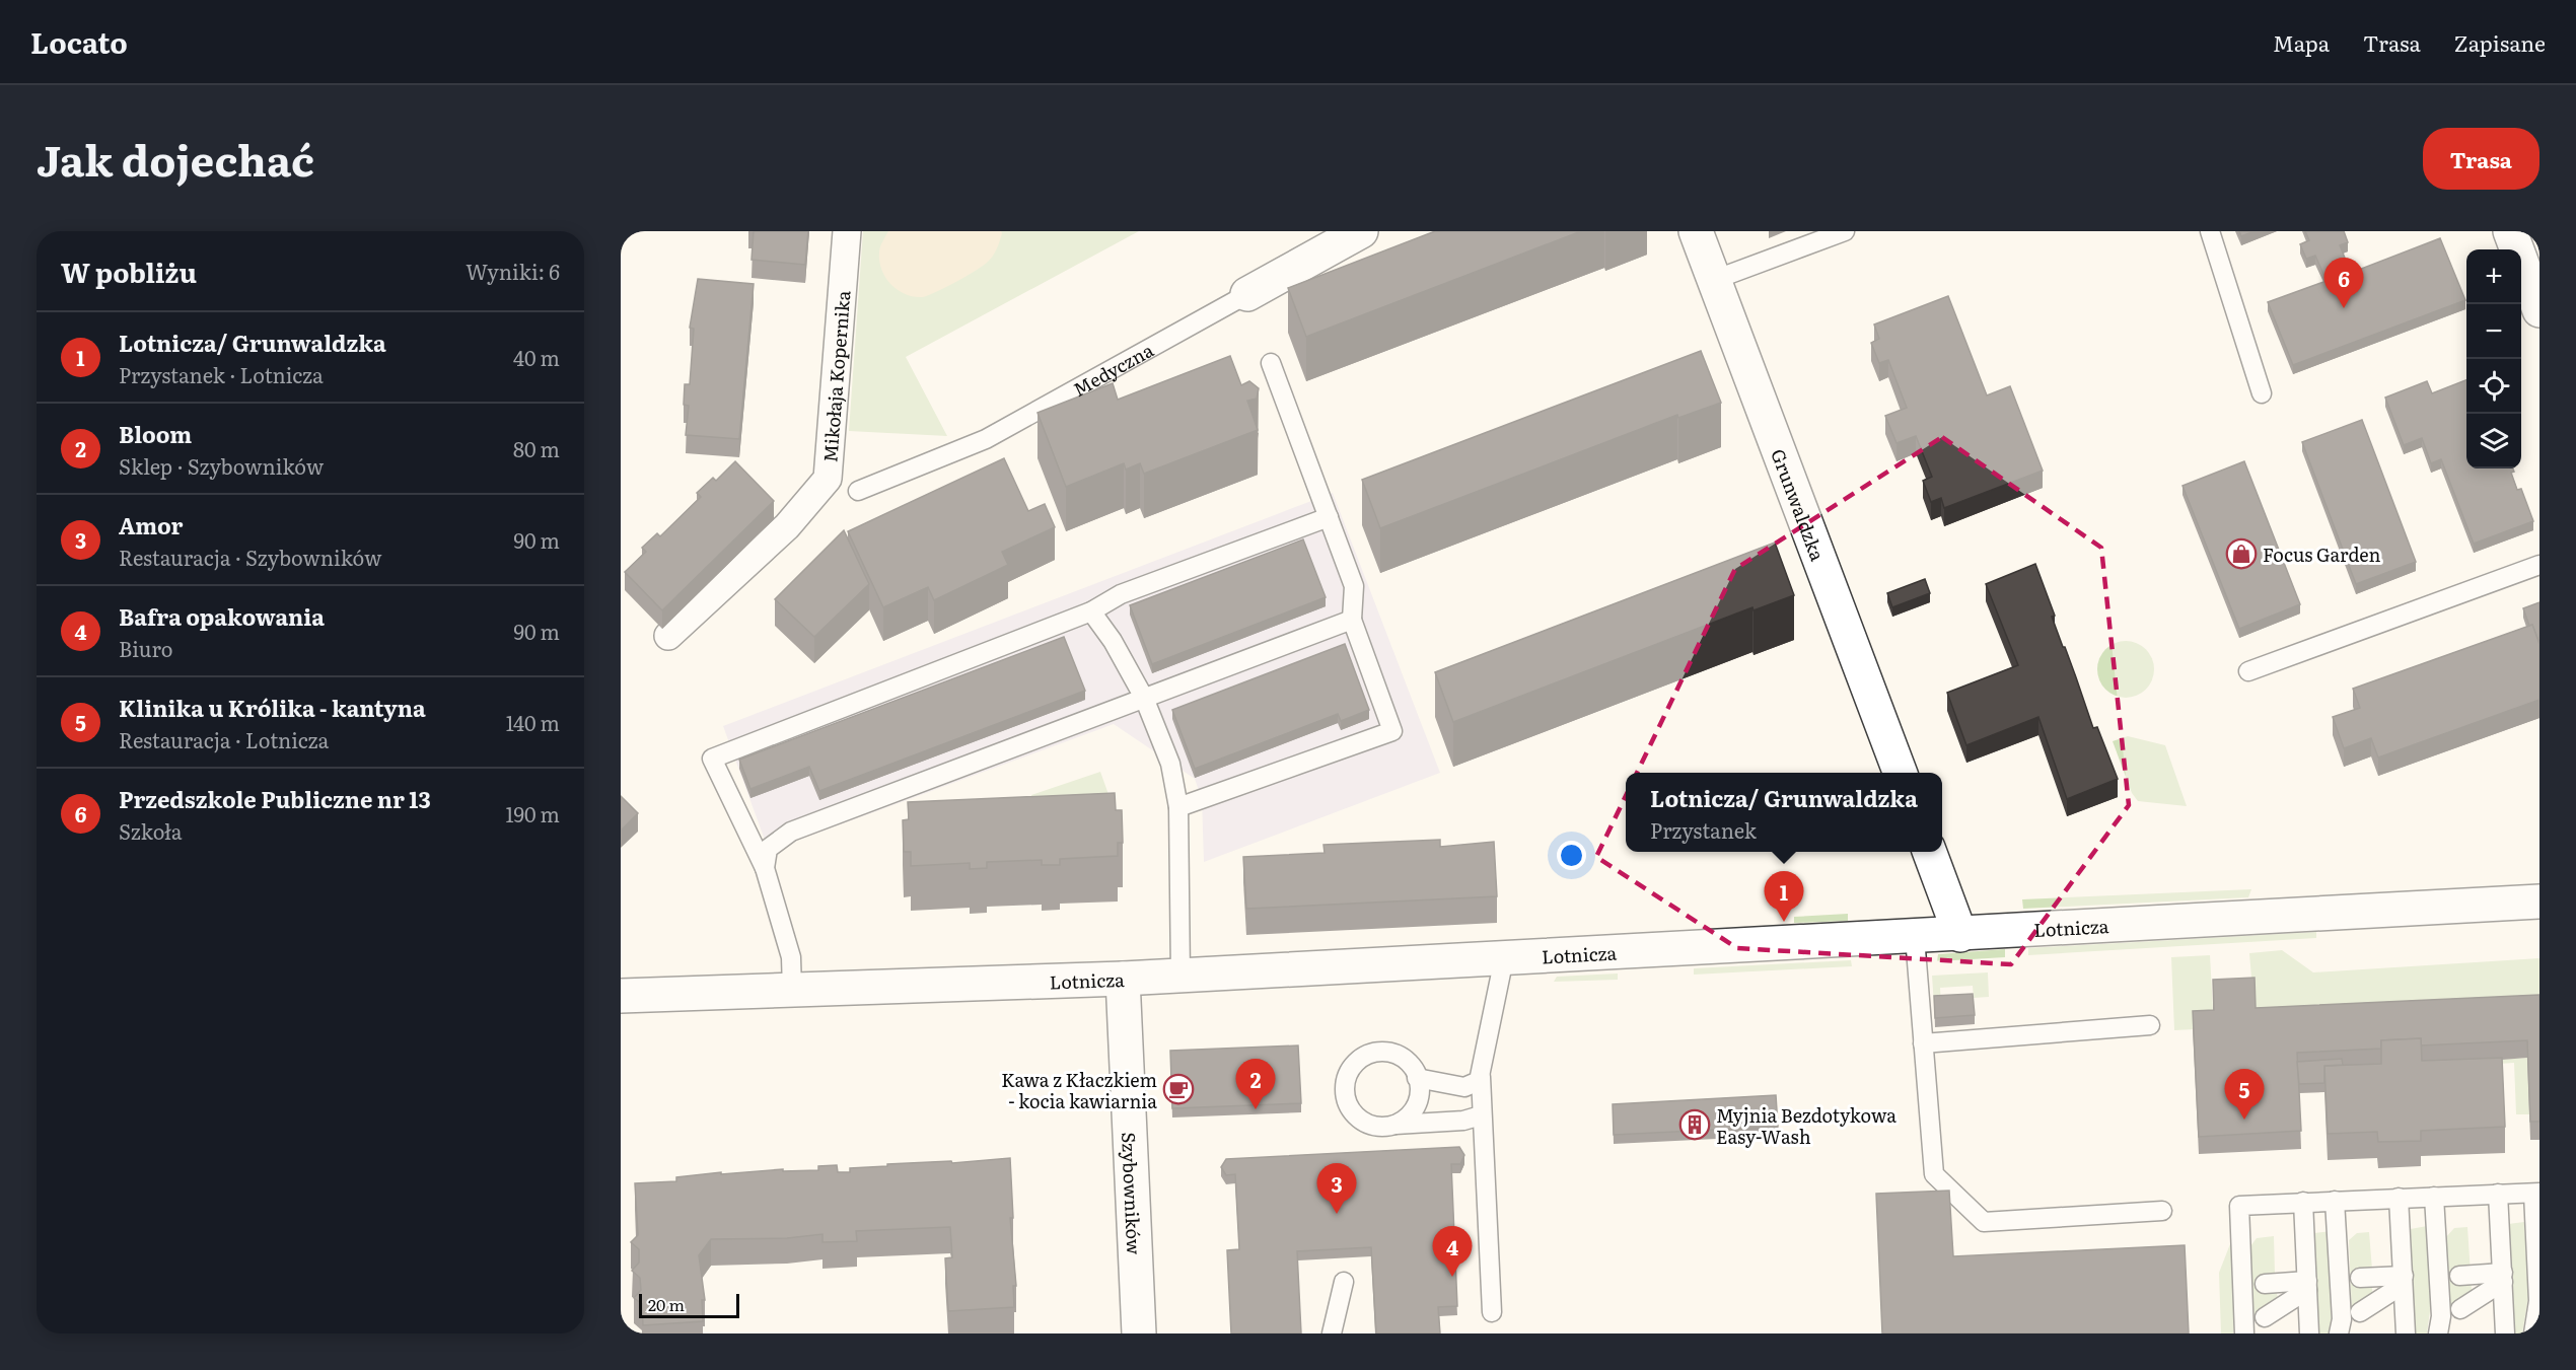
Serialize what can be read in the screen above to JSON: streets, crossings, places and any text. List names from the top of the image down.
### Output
{
  "streets": {
    "street": [
      "Medyczna",
      "Mikołaja Kopernika",
      "Grunwaldzka",
      "Lotnicza",
      "Szybowników"
    ]
  },
  "crossings": [
    ["Lotnicza", "Szybowników"]
  ],
  "places": {
    "shop": ["Focus Garden"],
    "cafe": ["Kawa z Kłaczkiem - kocia kawiarnia"],
    "building": ["Myjnia Bezdotykowa Easy-Wash"]
  },
  "scale_bar": "20 m",
  "page": {
    "header": "Locato",
    "nav": ["Mapa", "Trasa", "Zapisane"],
    "title": "Jak dojechać",
    "buttons": "Trasa",
    "heading": ["W pobliżu", "Wyniki: 6"],
    "map_buttons": ["+", "−"],
    "pins": [
      "6",
      "1",
      "2",
      "5",
      "3",
      "4"
    ],
    "list": [
      {
        "mark": "1",
        "name": "Lotnicza/ Grunwaldzka",
        "note": "Przystanek · Lotnicza",
        "value": "40 m"
      },
      {
        "mark": "2",
        "name": "Bloom",
        "note": "Sklep · Szybowników",
        "value": "80 m"
      },
      {
        "mark": "3",
        "name": "Amor",
        "note": "Restauracja · Szybowników",
        "value": "90 m"
      },
      {
        "mark": "4",
        "name": "Bafra opakowania",
        "note": "Biuro",
        "value": "90 m"
      },
      {
        "mark": "5",
        "name": "Klinika u Królika - kantyna",
        "note": "Restauracja · Lotnicza",
        "value": "140 m"
      },
      {
        "mark": "6",
        "name": "Przedszkole Publiczne nr 13",
        "note": "Szkoła",
        "value": "190 m"
      }
    ],
    "popup": ["Lotnicza/ Grunwaldzka", "Przystanek"],
    "scale": "20 m"
  }
}
